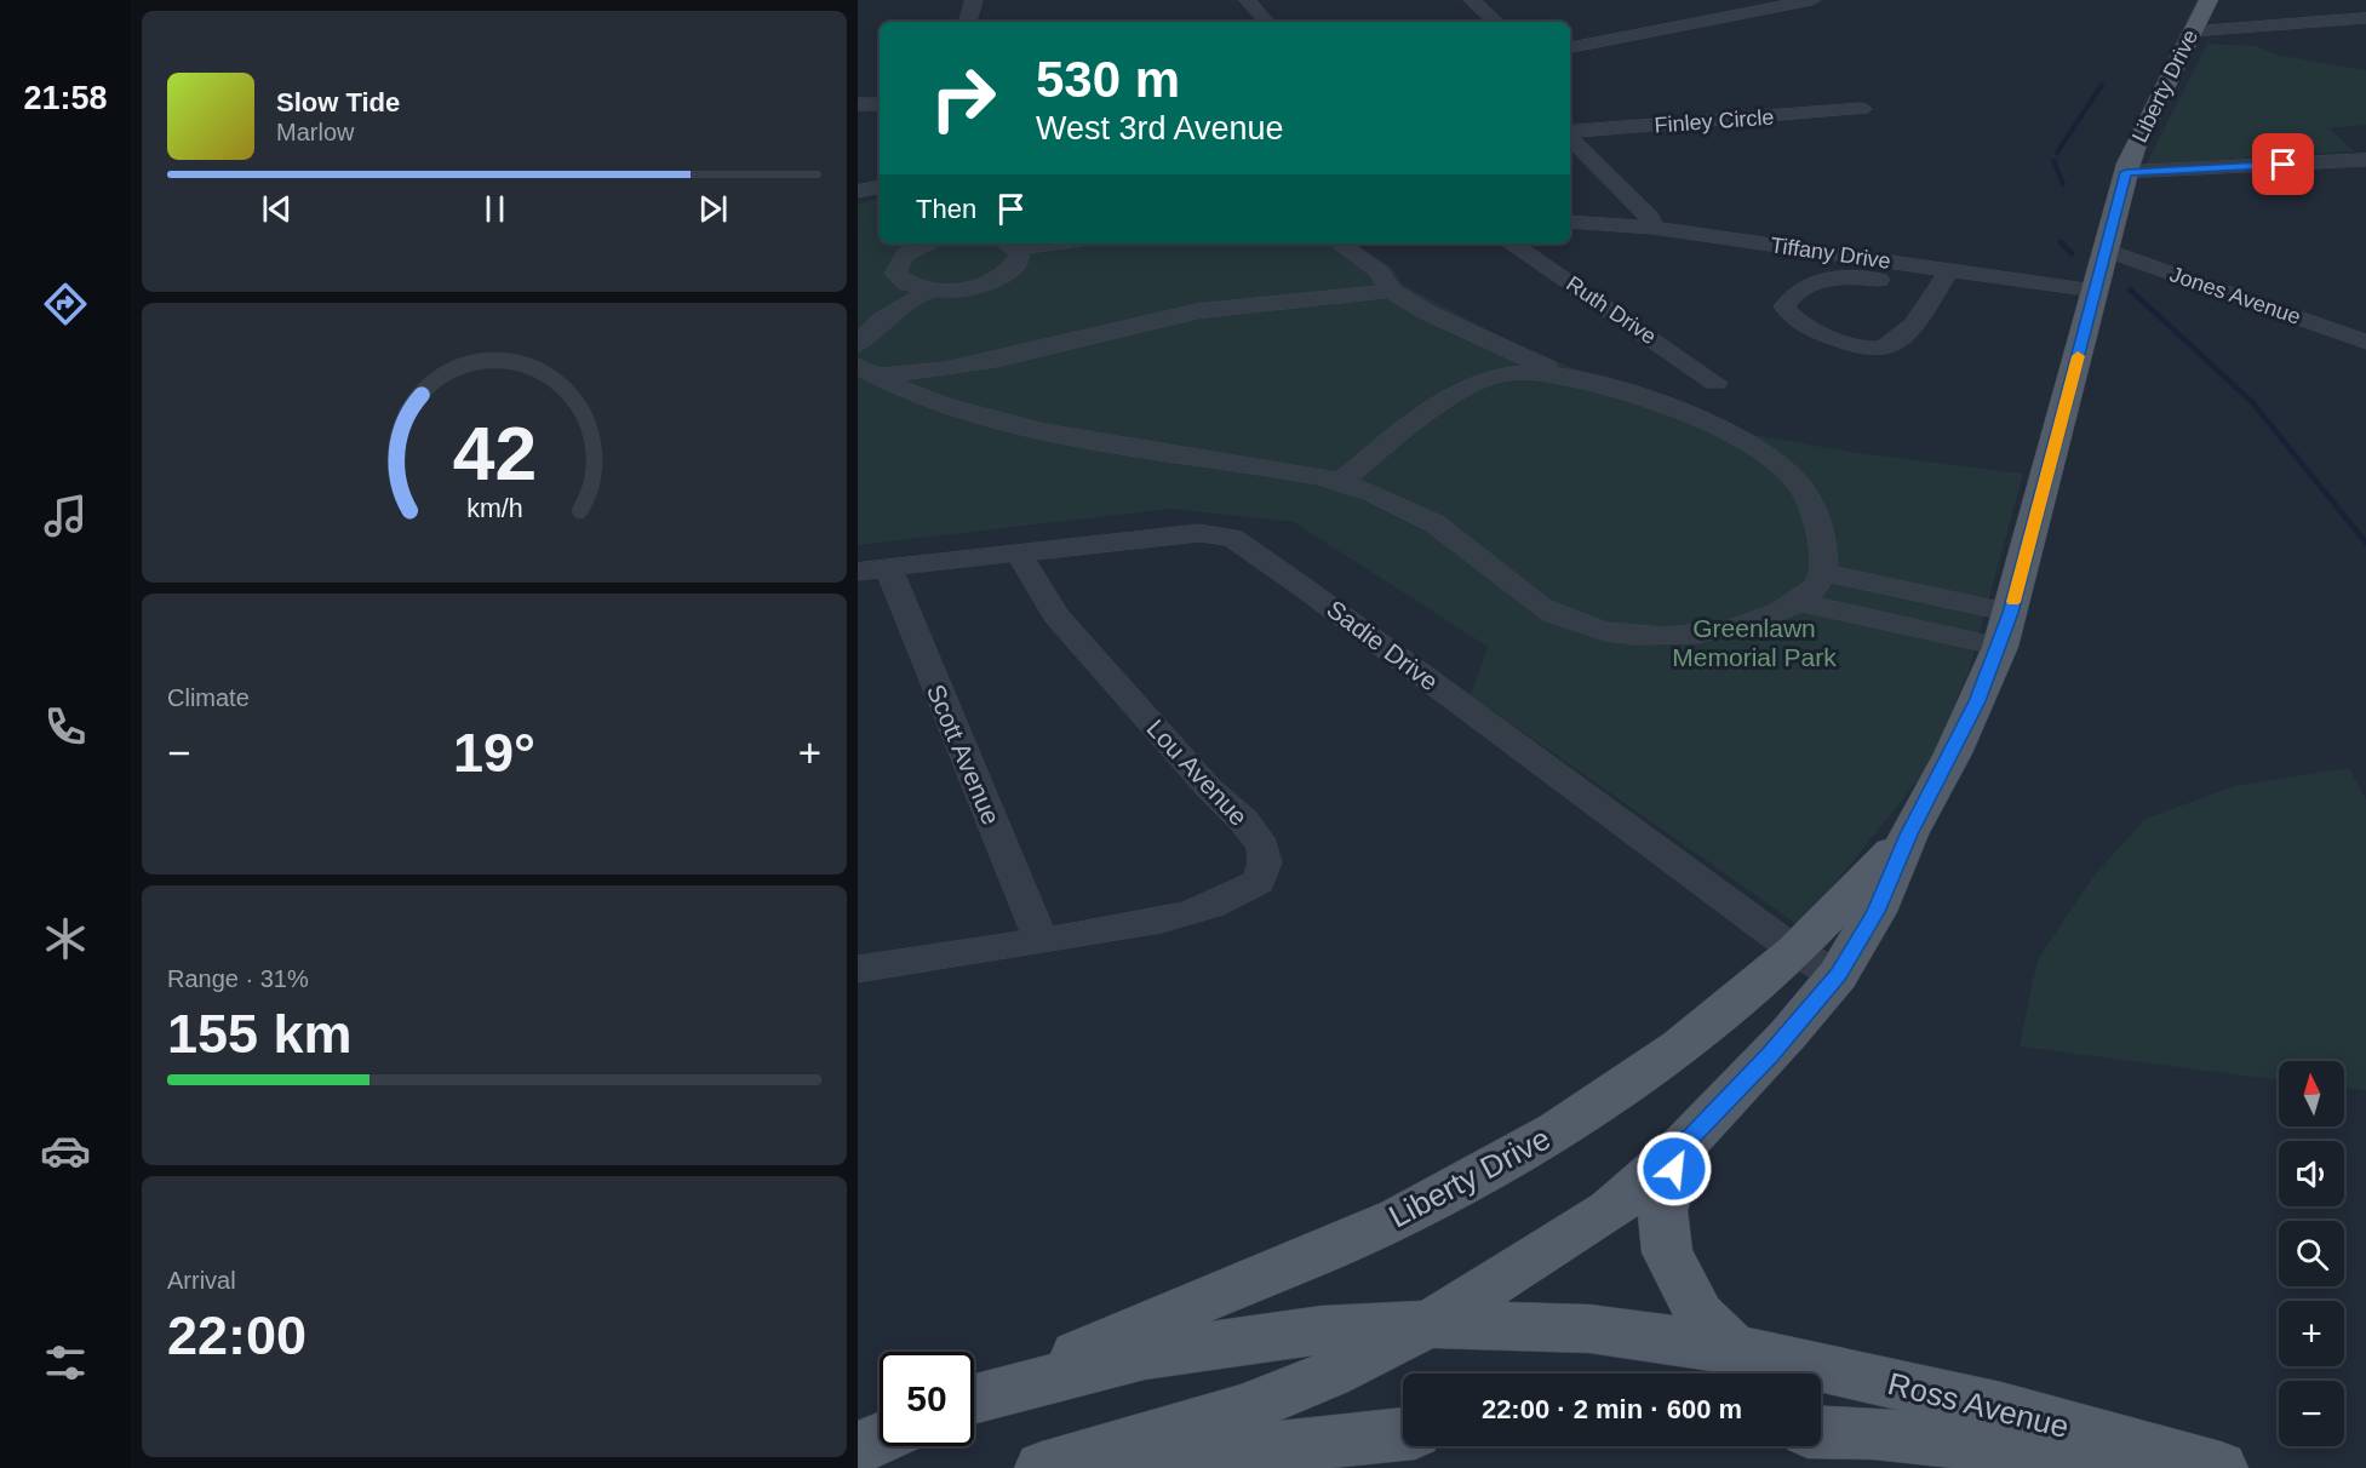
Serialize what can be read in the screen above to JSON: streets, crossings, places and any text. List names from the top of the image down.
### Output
{
  "streets": {
    "main road": ["Liberty Drive", "Ross Avenue"],
    "street": [
      "Finley Circle",
      "Tiffany Drive",
      "Jones Avenue",
      "Ruth Drive",
      "Sadie Drive",
      "Scott Avenue",
      "Lou Avenue"
    ]
  },
  "crossings": [
    ["Liberty Drive", "Tiffany Drive"],
    ["Liberty Drive", "Jones Avenue"],
    ["Liberty Drive", "Sadie Drive"],
    ["Liberty Drive", "Ross Avenue"],
    ["Sadie Drive", "Scott Avenue"],
    ["Sadie Drive", "Lou Avenue"],
    ["Scott Avenue", "Lou Avenue"]
  ],
  "parks": ["Greenlawn Memorial Park"],
  "north": "top",
  "page": {
    "tabs": "21:58",
    "turn": ["530 m", "West 3rd Avenue"],
    "song": ["Slow Tide", "Marlow"],
    "then": "Then",
    "tile": [
      "Climate",
      ["Range · 31%", "155 km"],
      ["Arrival", "22:00"]
    ],
    "heat": ["−", "19°", "+"],
    "map_buttons": ["+", "−"],
    "limit": "50",
    "trip": "22:00 · 2 min · 600 m",
    "gauge": ["42", "km/h"]
  }
}
